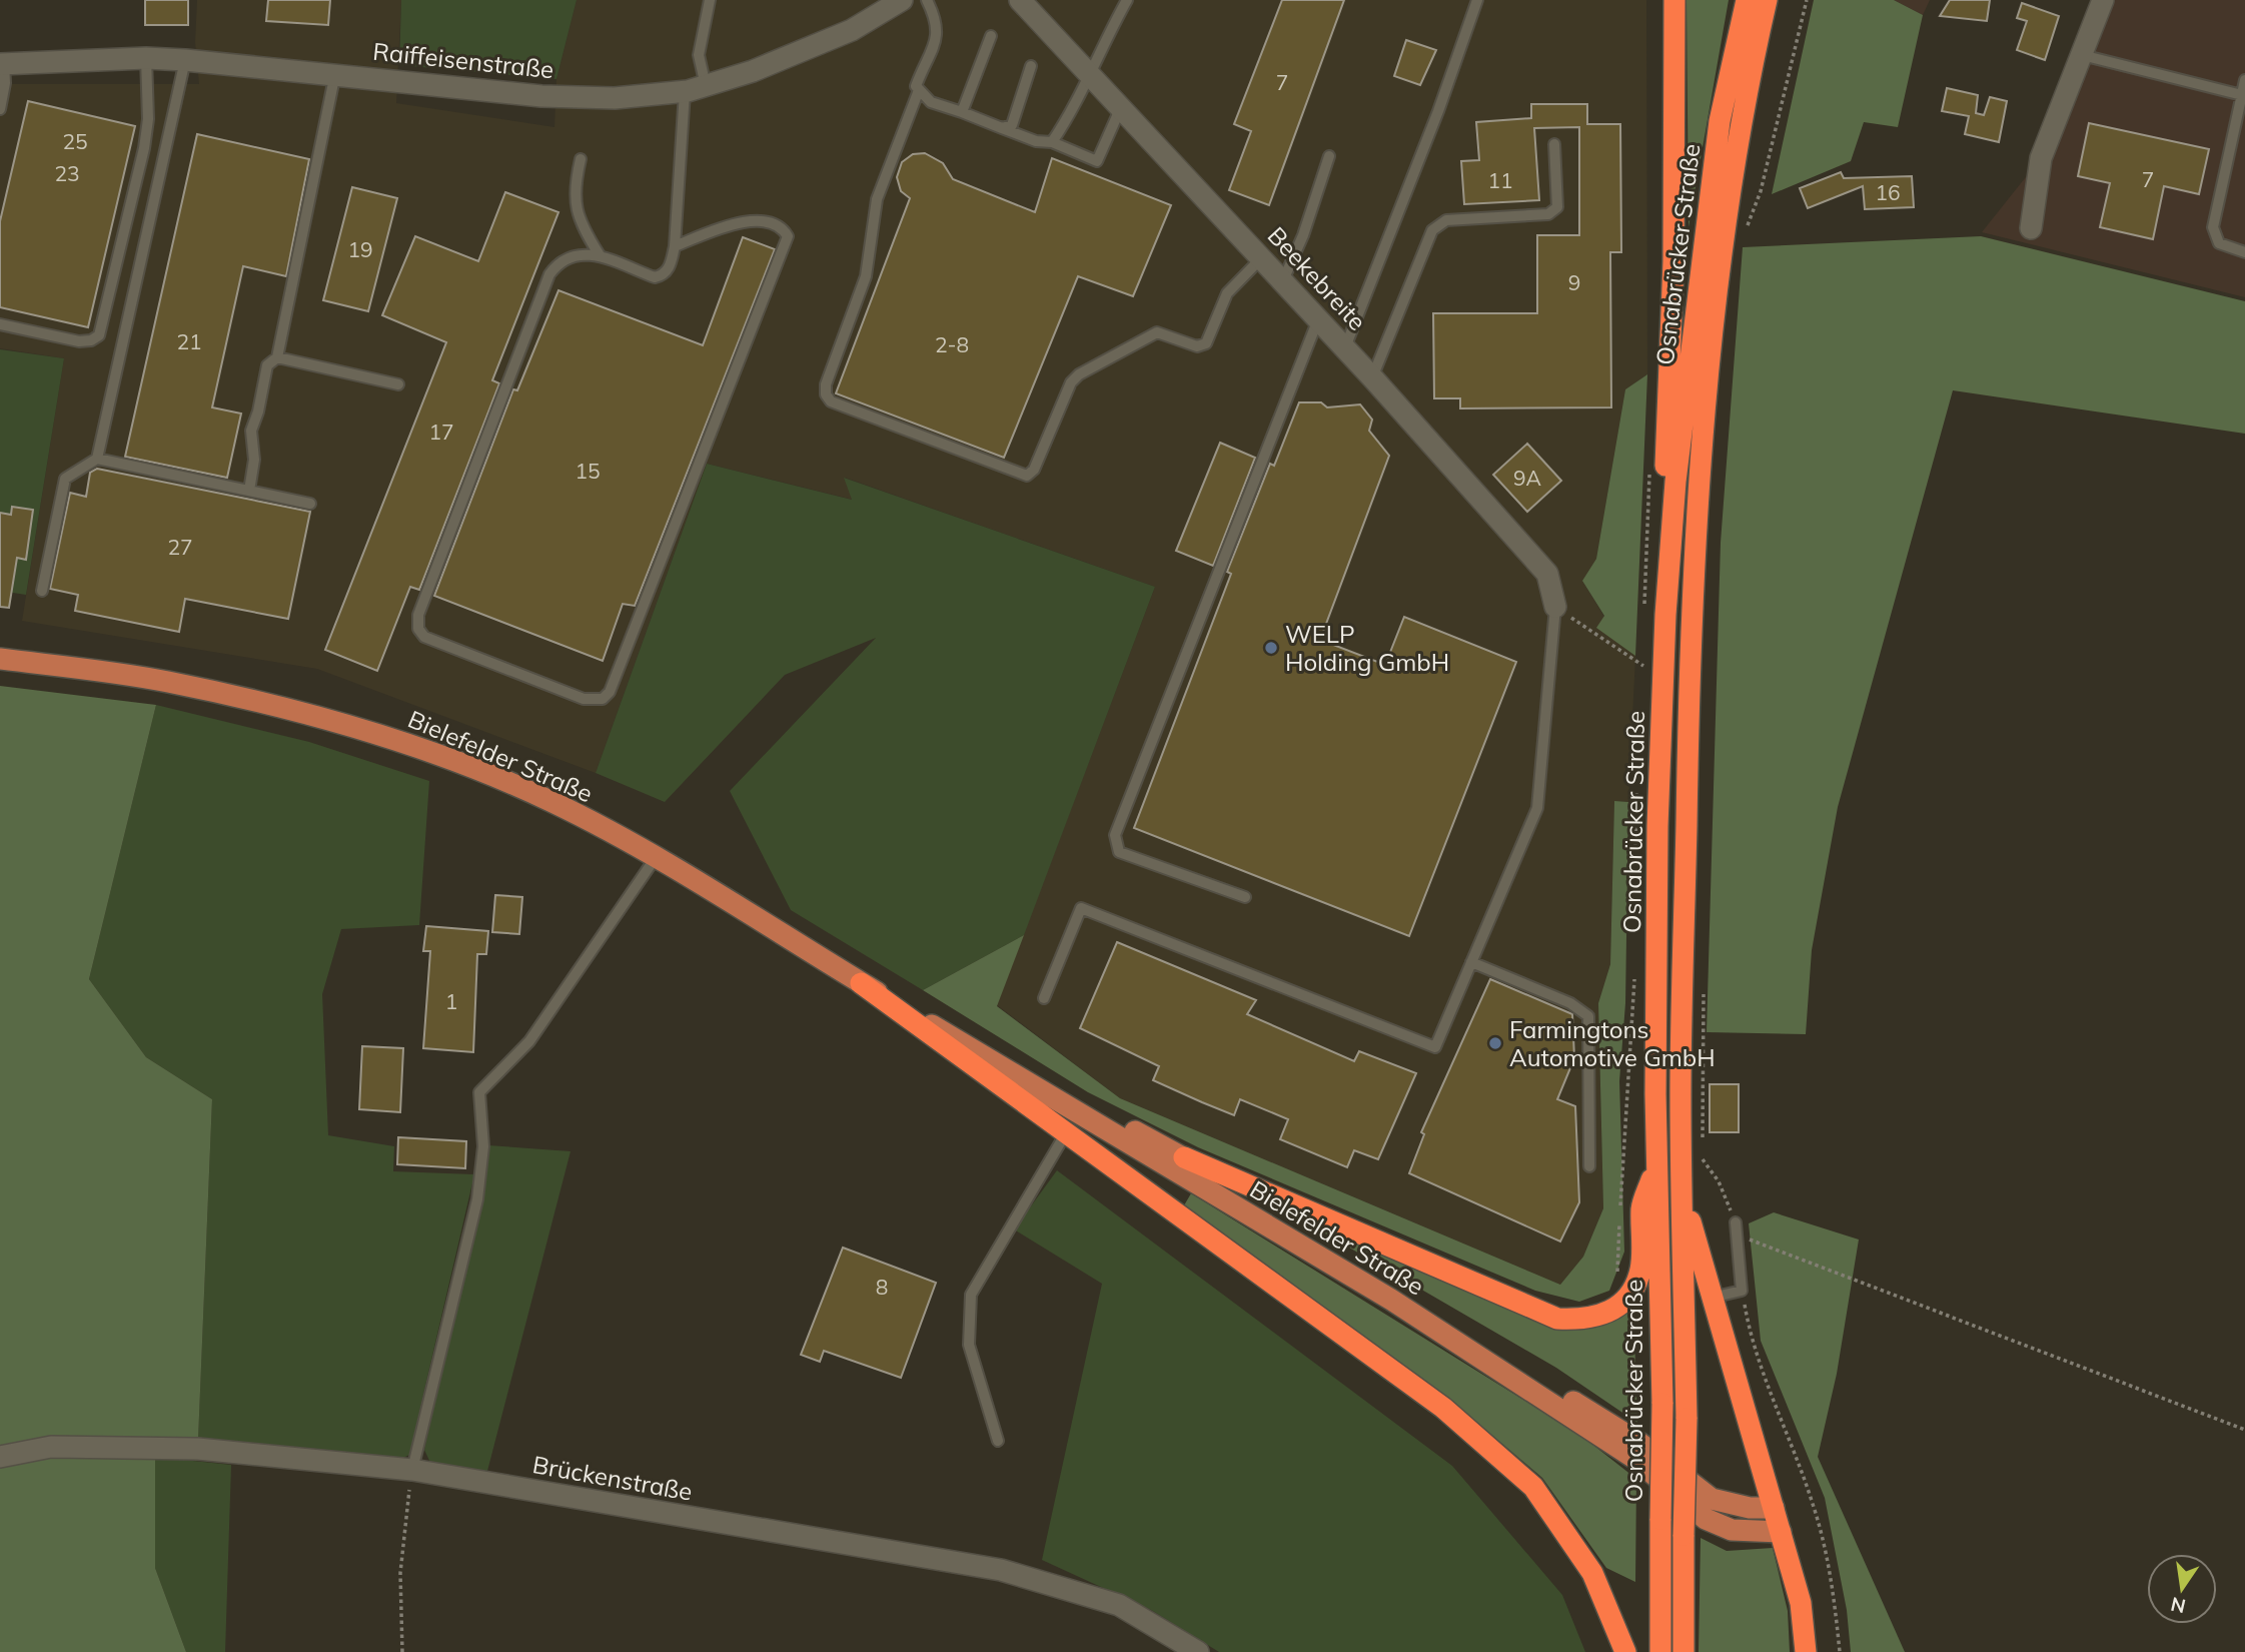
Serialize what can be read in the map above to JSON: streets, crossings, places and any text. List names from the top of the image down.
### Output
{
  "streets": {
    "highway": ["Osnabrücker Straße"],
    "main road": ["Bielefelder Straße"],
    "street": ["Raiffeisenstraße", "Beekebreite", "Brückenstraße"]
  },
  "places": ["WELP Holding GmbH", "Farmingtons Automotive GmbH"],
  "house_numbers": [
    "7",
    "25",
    "23",
    "7",
    "11",
    "16",
    "19",
    "9",
    "21",
    "2-8",
    "17",
    "15",
    "9A",
    "27",
    "1",
    "8"
  ],
  "north": "bottom"
}
